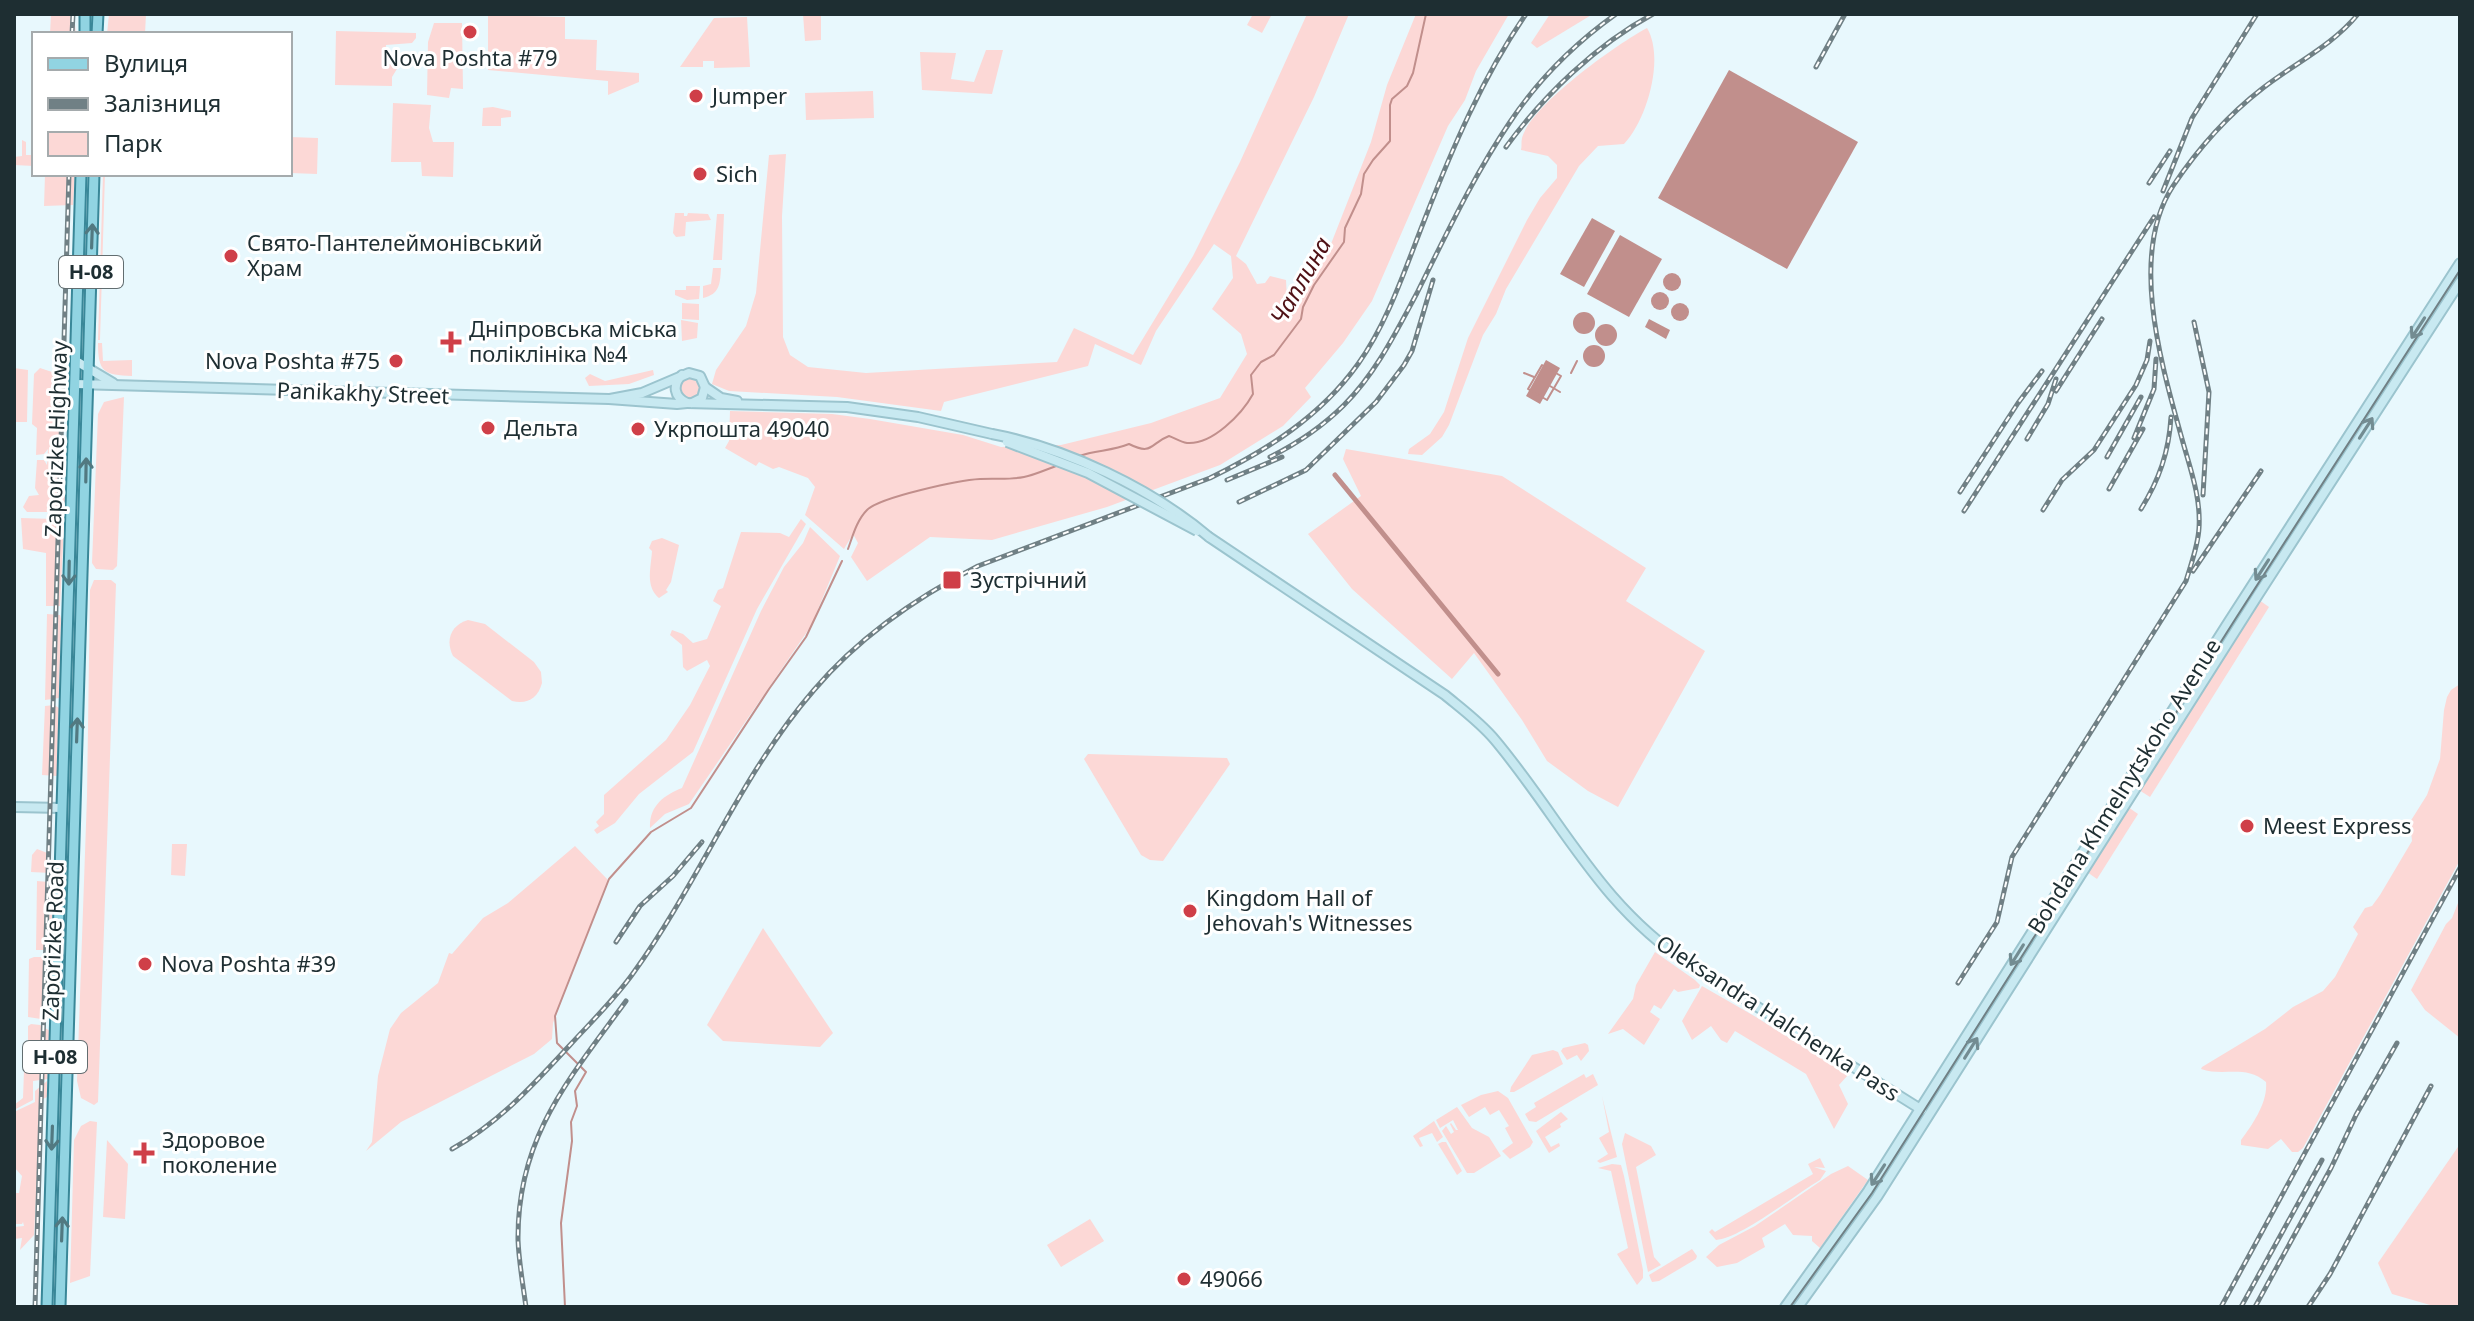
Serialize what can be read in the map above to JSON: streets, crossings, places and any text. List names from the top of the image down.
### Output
{
  "streets": {
    "main road": [
      "Н-08",
      "Panikakhy Street",
      "Zaporizke Highway",
      "Bohdana Khmelnytskoho Avenue",
      "Zaporizke Road",
      "Oleksandra Halchenka Pass"
    ]
  },
  "crossings": [
    ["Panikakhy Street", "Zaporizke Highway"],
    ["Panikakhy Street", "Zaporizke Road"],
    ["Panikakhy Street", "Oleksandra Halchenka Pass"],
    ["Zaporizke Highway", "Zaporizke Road"],
    ["Bohdana Khmelnytskoho Avenue", "Oleksandra Halchenka Pass"]
  ],
  "water": ["Чаплина"],
  "places": {
    "other": [
      "Nova Poshta #79",
      "Jumper",
      "Sich",
      "Свято-Пантелеймонівський Храм",
      "Nova Poshta #75",
      "Дельта",
      "Укрпошта 49040",
      "Meest Express",
      "Kingdom Hall of Jehovah's Witnesses",
      "Nova Poshta #39",
      "49066"
    ],
    "health": ["Дніпровська міська поліклініка №4", "Здоровое поколение"],
    "transit": ["Зустрічний"]
  },
  "legend": ["Вулиця", "Залізниця", "Парк"]
}
